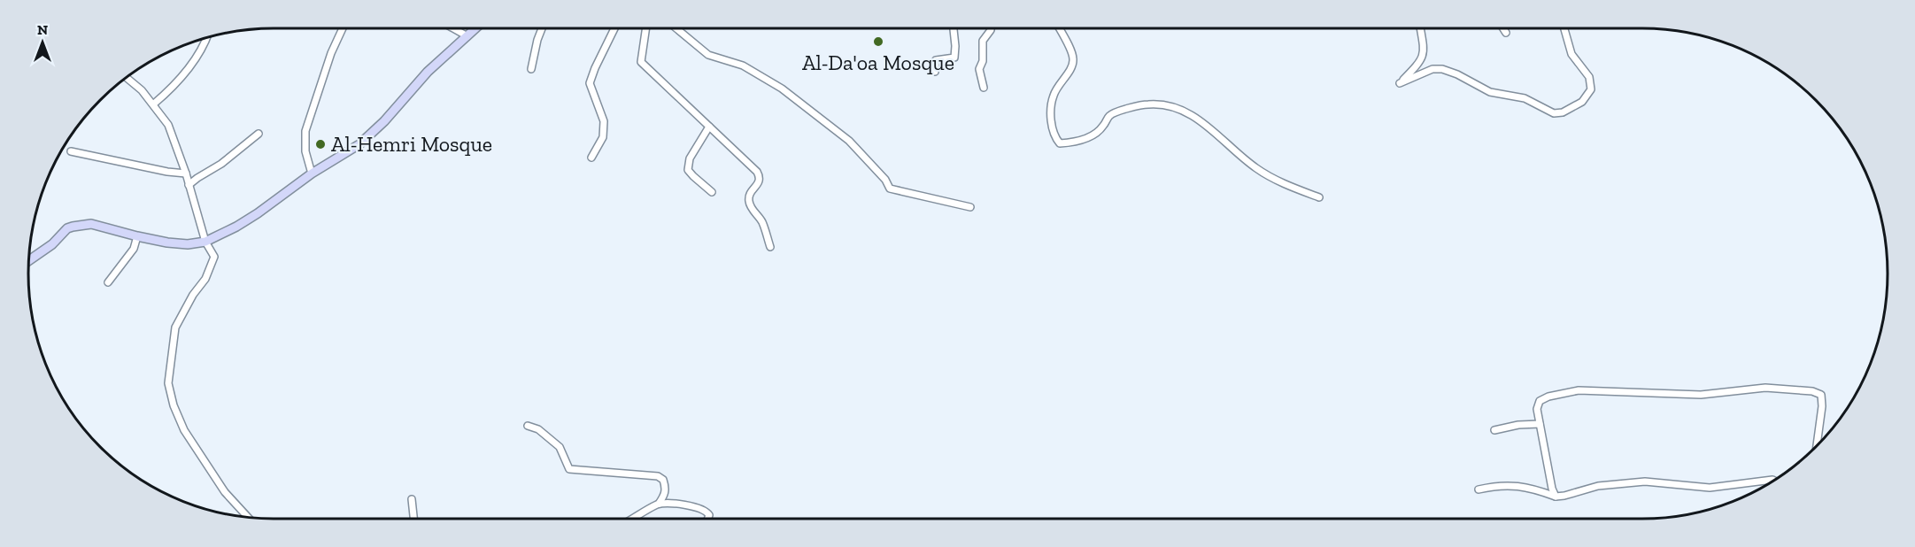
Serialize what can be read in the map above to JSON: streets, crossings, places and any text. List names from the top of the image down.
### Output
{
  "places": ["Al-Da'oa Mosque", "Al-Hemri Mosque"],
  "north": "top"
}
